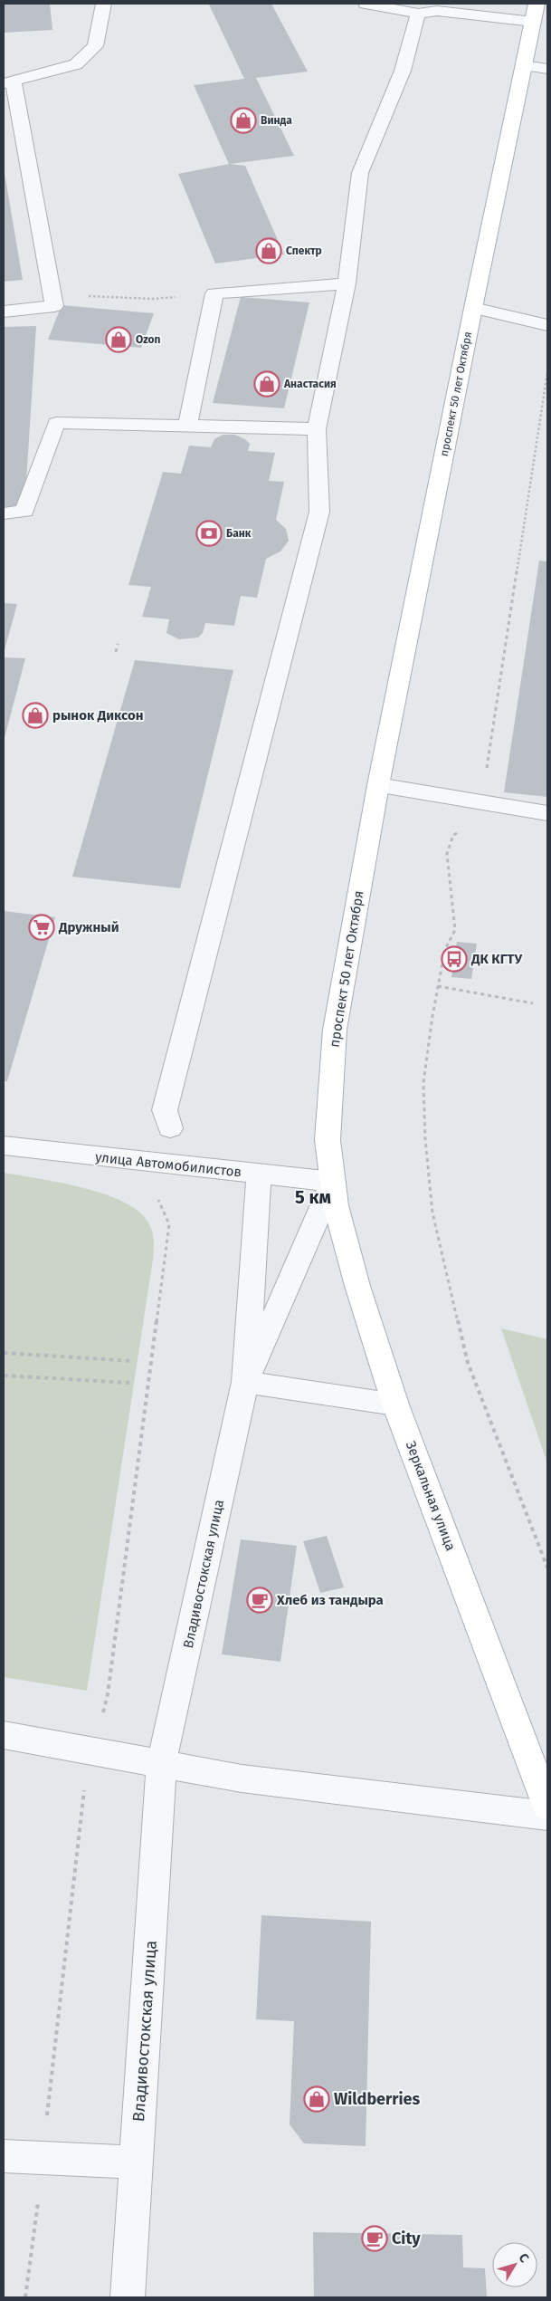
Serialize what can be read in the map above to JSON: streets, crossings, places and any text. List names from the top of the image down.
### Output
{
  "streets": {
    "main road": ["проспект 50 лет Октября", "Зеркальная улица"],
    "street": ["улица Автомобилистов", "Владивостокская улица"]
  },
  "crossings": [
    ["проспект 50 лет Октября", "улица Автомобилистов"],
    ["проспект 50 лет Октября", "Зеркальная улица"],
    ["проспект 50 лет Октября", "Владивостокская улица"],
    ["улица Автомобилистов", "Зеркальная улица"],
    ["улица Автомобилистов", "Владивостокская улица"],
    ["Зеркальная улица", "Владивостокская улица"]
  ],
  "districts": ["5 км"],
  "places": {
    "shop": [
      "Винда",
      "Спектр",
      "Ozon",
      "Анастасия",
      "рынок Диксон",
      "Wildberries"
    ],
    "bank": ["Банк"],
    "supermarket": ["Дружный"],
    "bus stop": ["ДК КГТУ"],
    "cafe": ["Хлеб из тандыра", "City"]
  },
  "north": "top right"
}
